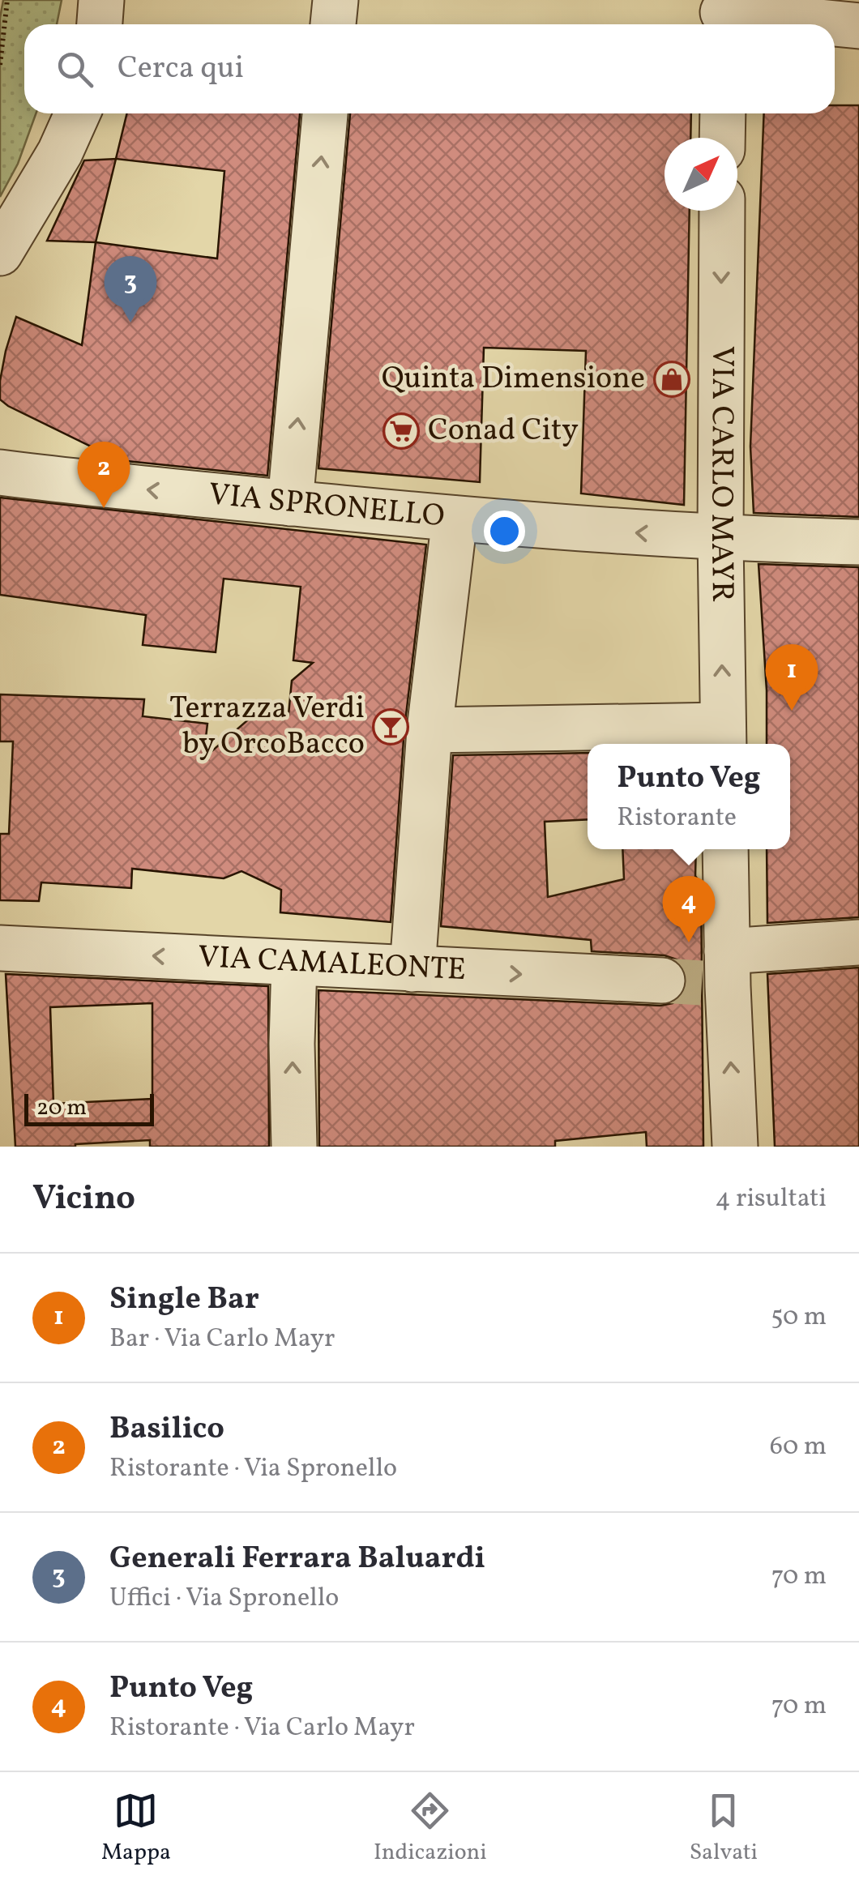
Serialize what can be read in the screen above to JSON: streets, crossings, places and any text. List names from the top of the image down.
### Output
{
  "streets": {
    "street": ["VIA CARLO MAYR", "VIA SPRONELLO", "VIA CAMALEONTE"]
  },
  "crossings": [
    ["VIA CARLO MAYR", "VIA SPRONELLO"]
  ],
  "places": {
    "shop": ["Quinta Dimensione"],
    "supermarket": ["Conad City"],
    "bar": ["Terrazza Verdi by OrcoBacco"]
  },
  "scale_bar": "20 m",
  "north": "top right",
  "page": {
    "search": "Cerca qui",
    "pins": [
      "3",
      "2",
      "1",
      "4"
    ],
    "popup": ["Punto Veg", "Ristorante"],
    "scale": "20 m",
    "heading": ["Vicino", "4 risultati"],
    "list": [
      {
        "mark": "1",
        "name": "Single Bar",
        "note": "Bar · Via Carlo Mayr",
        "value": "50 m"
      },
      {
        "mark": "2",
        "name": "Basilico",
        "note": "Ristorante · Via Spronello",
        "value": "60 m"
      },
      {
        "mark": "3",
        "name": "Generali Ferrara Baluardi",
        "note": "Uffici · Via Spronello",
        "value": "70 m"
      },
      {
        "mark": "4",
        "name": "Punto Veg",
        "note": "Ristorante · Via Carlo Mayr",
        "value": "70 m"
      }
    ],
    "nav": ["Mappa", "Indicazioni", "Salvati"]
  }
}
